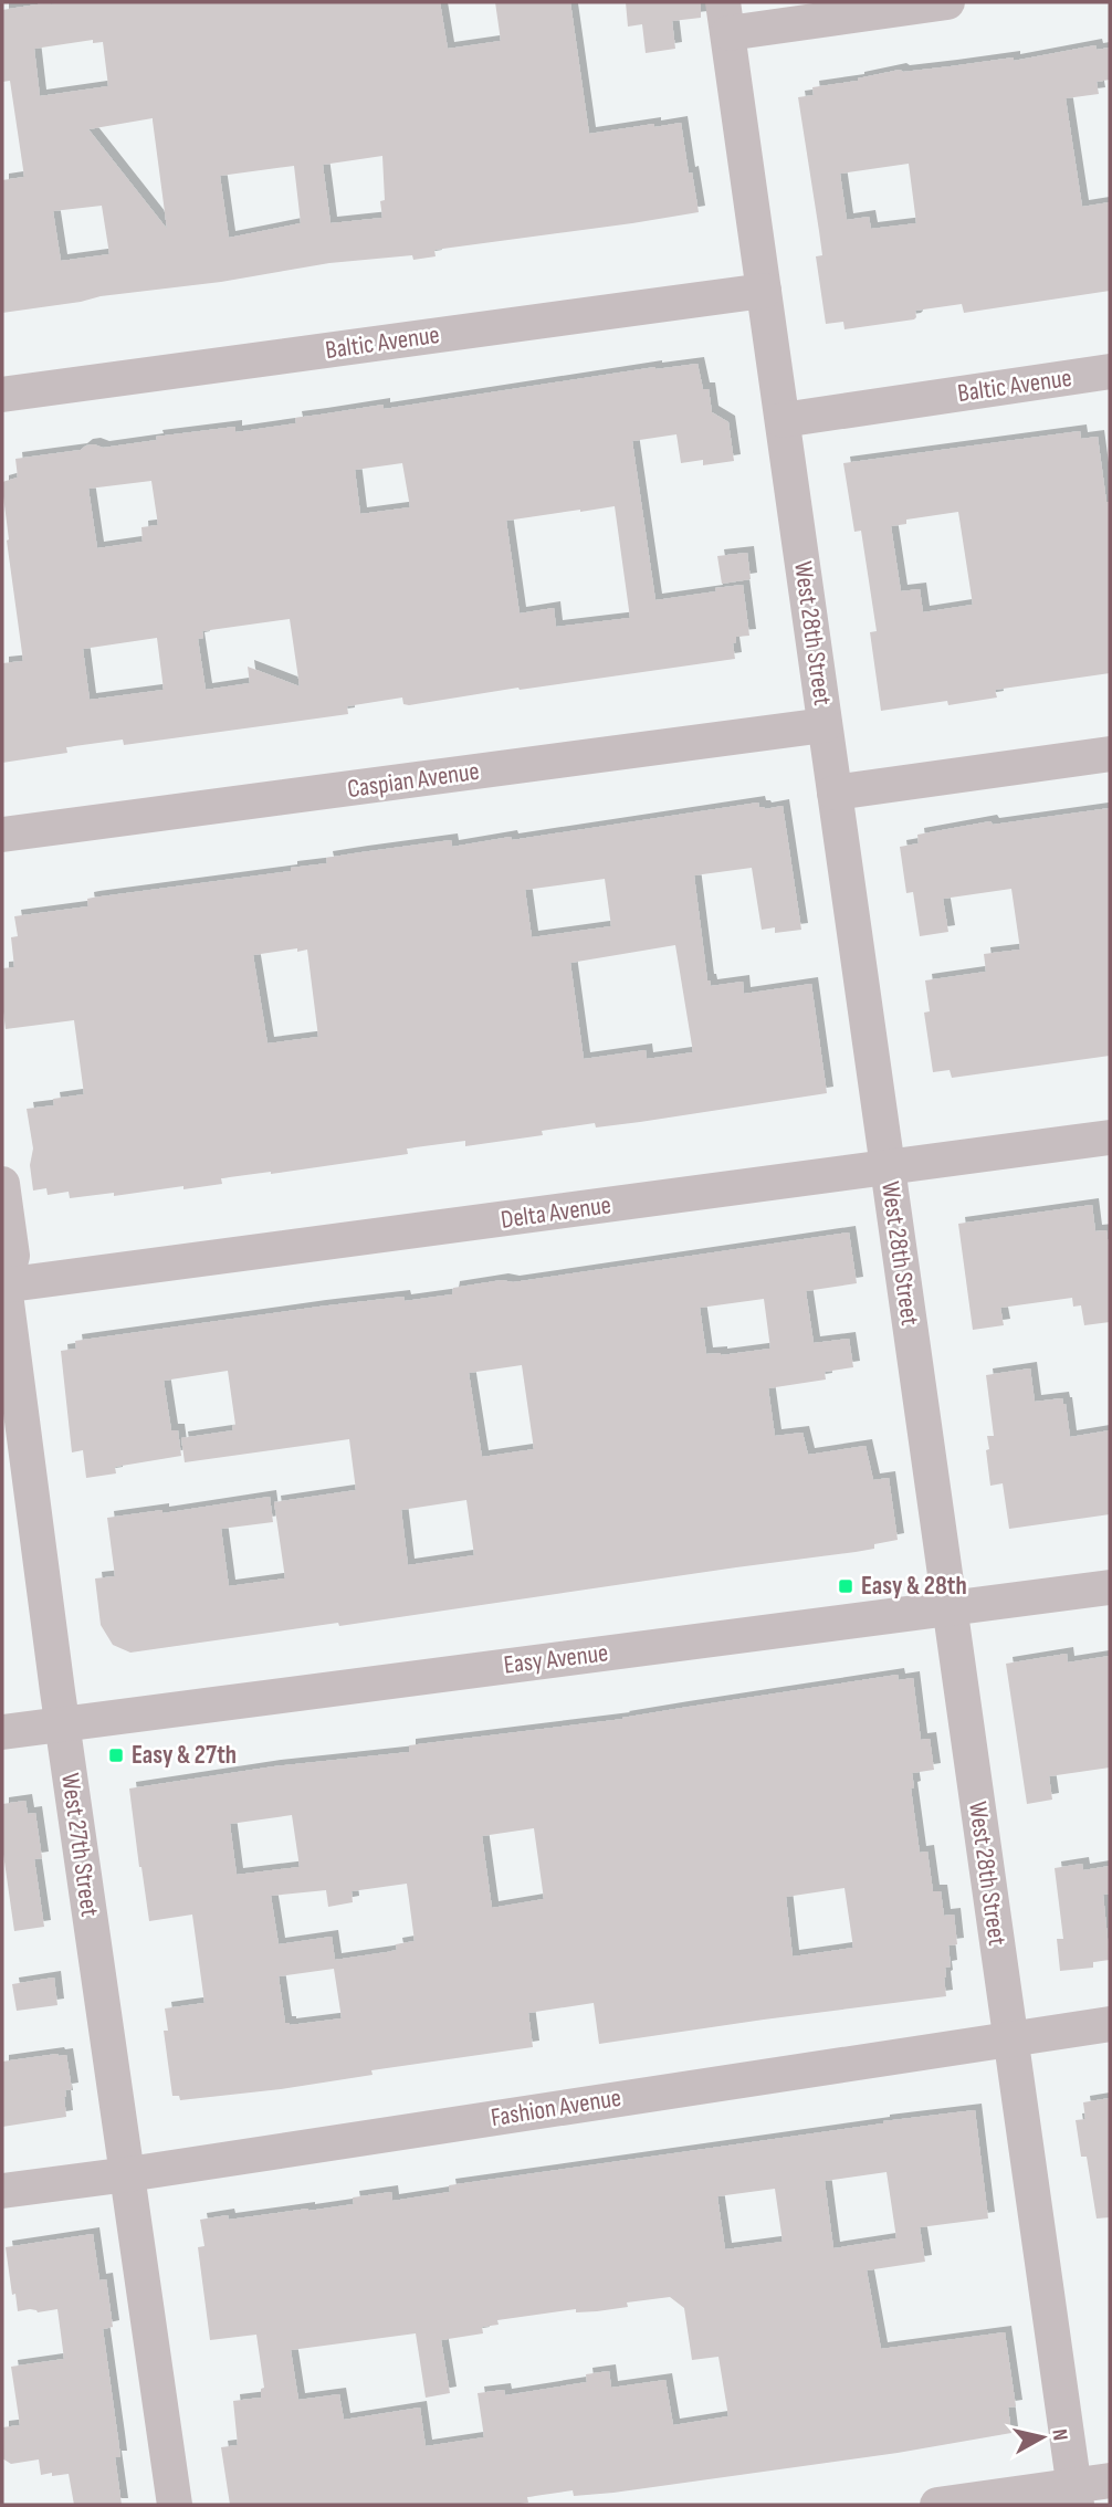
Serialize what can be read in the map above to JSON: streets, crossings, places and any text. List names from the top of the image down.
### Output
{
  "streets": {
    "street": [
      "Baltic Avenue",
      "West 28th Street",
      "Caspian Avenue",
      "Delta Avenue",
      "Easy Avenue",
      "West 27th Street",
      "Fashion Avenue"
    ]
  },
  "crossings": [
    ["Baltic Avenue", "West 28th Street"],
    ["West 28th Street", "Caspian Avenue"],
    ["West 28th Street", "Delta Avenue"],
    ["West 28th Street", "Easy Avenue"],
    ["West 28th Street", "Fashion Avenue"],
    ["Delta Avenue", "West 27th Street"],
    ["Easy Avenue", "West 27th Street"],
    ["West 27th Street", "Fashion Avenue"]
  ],
  "places": {
    "transit": ["Easy & 28th", "Easy & 27th"]
  },
  "north": "right"
}
